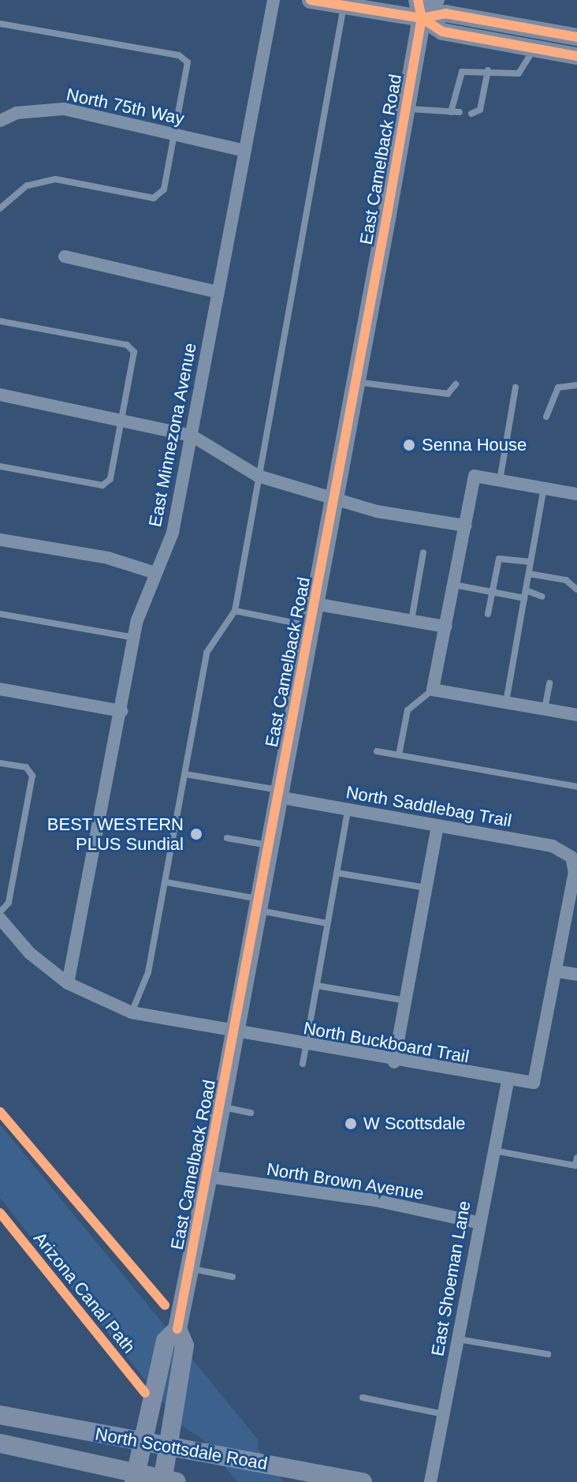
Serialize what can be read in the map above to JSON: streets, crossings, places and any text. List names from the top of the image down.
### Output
{
  "streets": {
    "main road": ["East Camelback Road", "North Scottsdale Road"],
    "street": [
      "North 75th Way",
      "East Minnezona Avenue",
      "North Saddlebag Trail",
      "North Buckboard Trail",
      "North Brown Avenue",
      "East Shoeman Lane"
    ],
    "cycle path": ["Arizona Canal Path"]
  },
  "crossings": [
    ["North 75th Way", "East Minnezona Avenue"],
    ["East Camelback Road", "North Saddlebag Trail"],
    ["East Camelback Road", "North Buckboard Trail"],
    ["East Camelback Road", "North Brown Avenue"],
    ["East Camelback Road", "North Scottsdale Road"],
    ["East Minnezona Avenue", "North Buckboard Trail"],
    ["North Buckboard Trail", "East Shoeman Lane"],
    ["North Brown Avenue", "East Shoeman Lane"]
  ],
  "places": ["Senna House", "BEST WESTERN PLUS Sundial", "W Scottsdale"]
}
